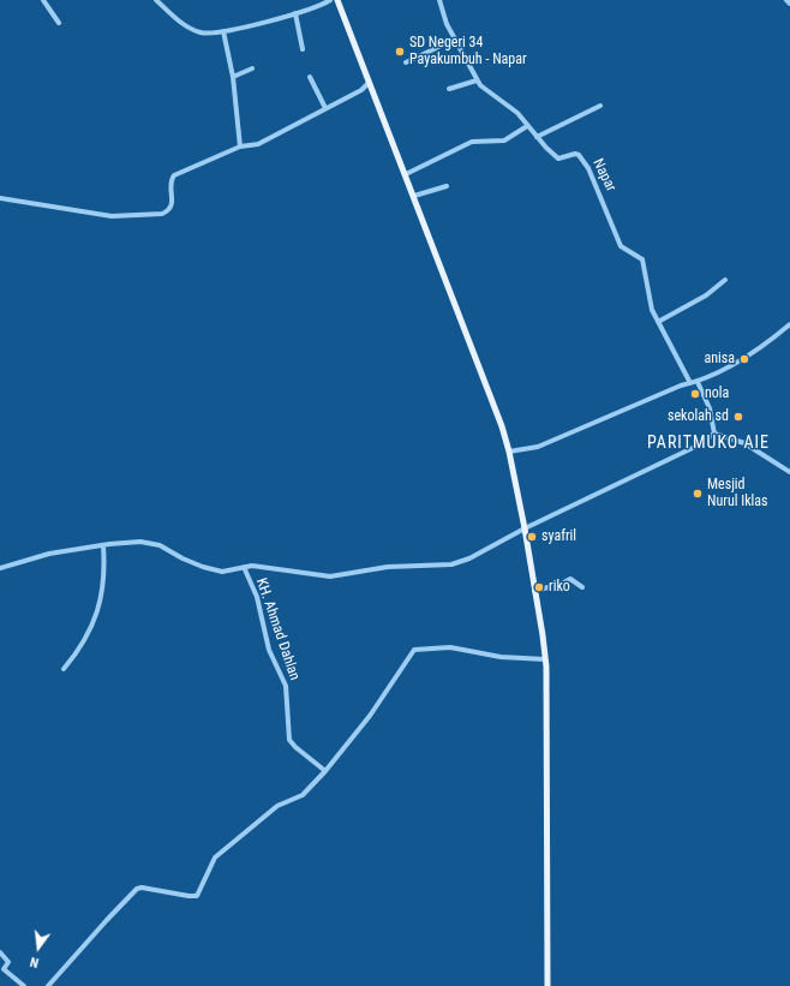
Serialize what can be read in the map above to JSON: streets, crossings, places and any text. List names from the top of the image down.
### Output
{
  "streets": {
    "street": ["Napar", "KH. Ahmad Dahlan"]
  },
  "districts": ["PARITMUKO AIE"],
  "places": [
    "SD Negeri 34 Payakumbuh - Napar",
    "anisa",
    "nola",
    "sekolah sd",
    "Mesjid Nurul Iklas",
    "syafril",
    "riko"
  ],
  "north": "bottom"
}
